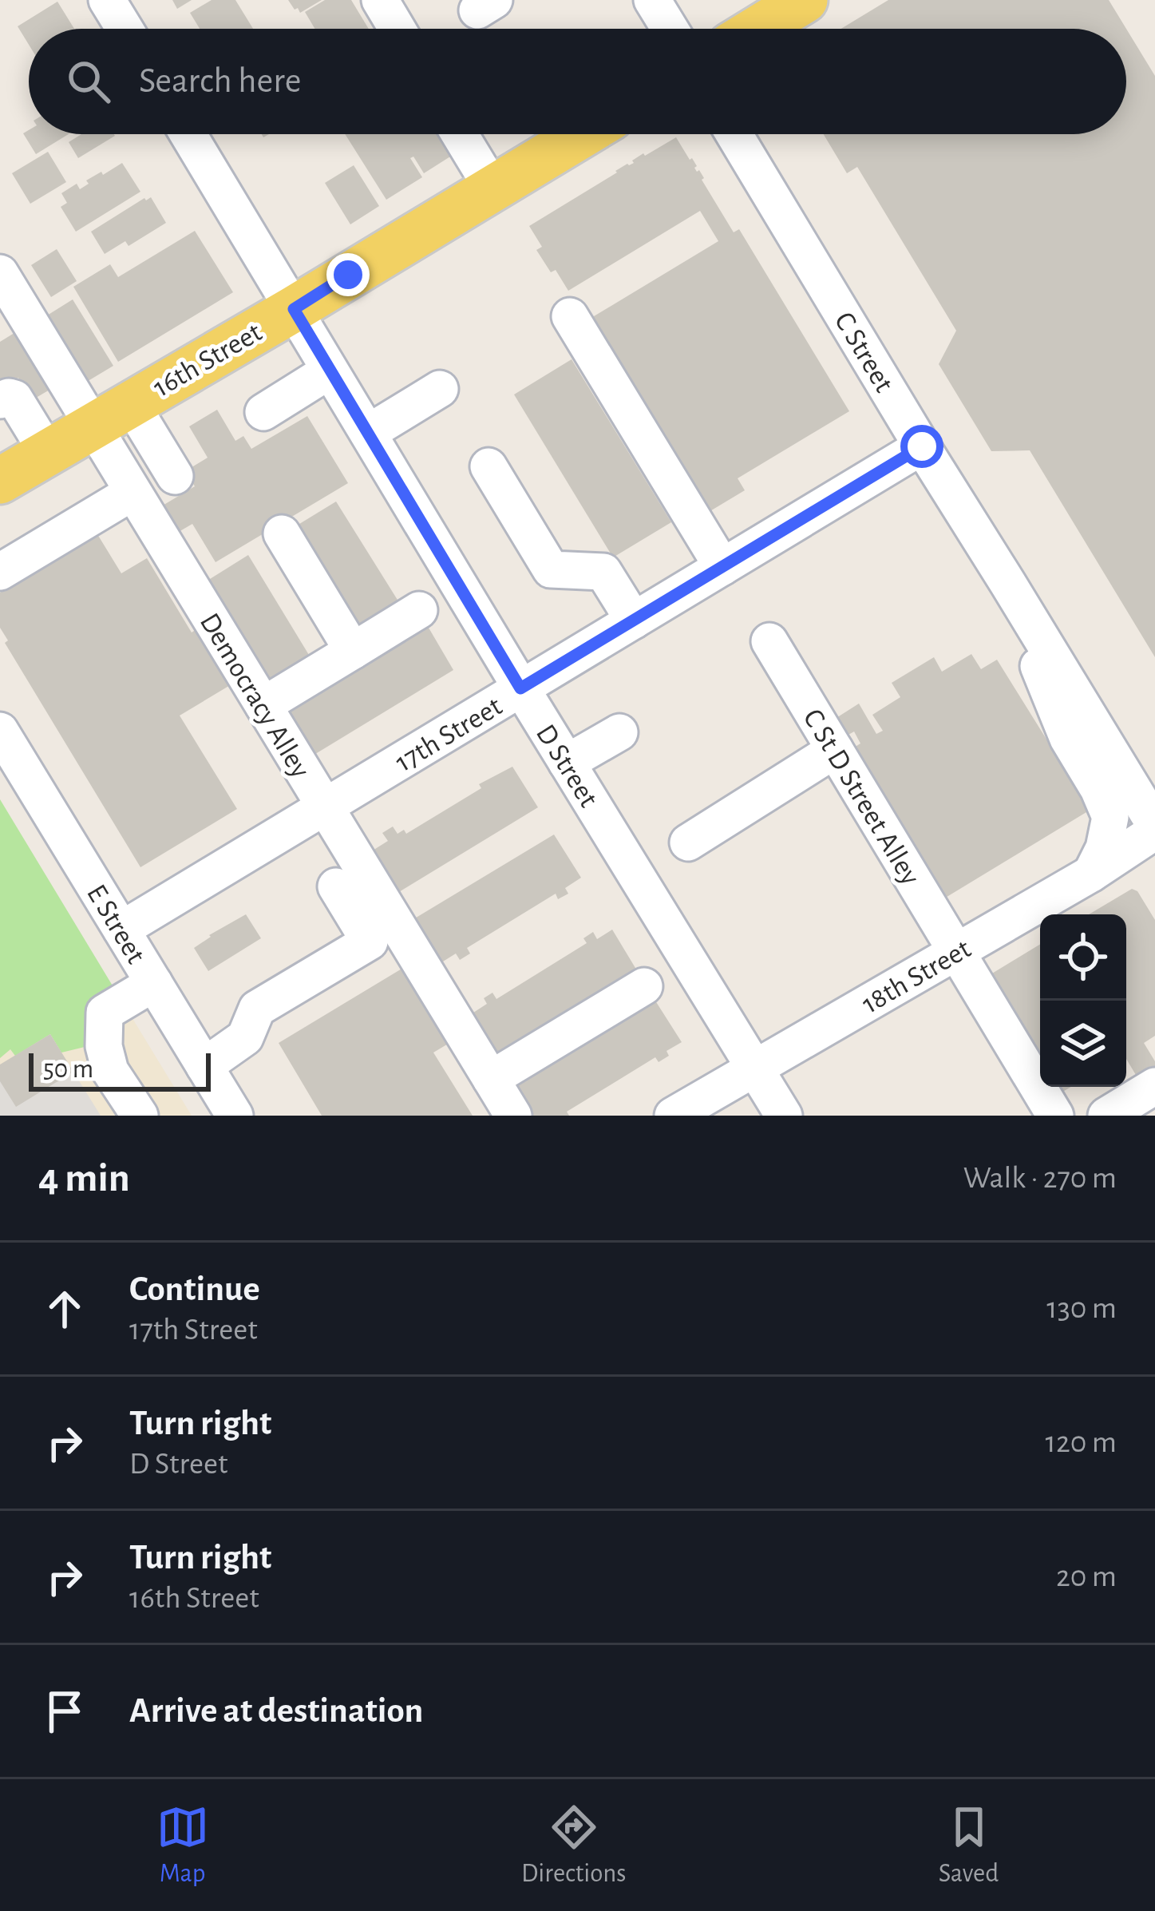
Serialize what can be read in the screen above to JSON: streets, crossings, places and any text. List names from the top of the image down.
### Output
{
  "streets": {
    "main road": ["16th Street"],
    "street": [
      "C Street",
      "Democracy Alley",
      "17th Street",
      "D Street",
      "C St D Street Alley",
      "E Street",
      "18th Street"
    ]
  },
  "crossings": [
    ["C Street", "17th Street"],
    ["C Street", "18th Street"],
    ["16th Street", "Democracy Alley"],
    ["16th Street", "D Street"],
    ["Democracy Alley", "17th Street"],
    ["17th Street", "D Street"],
    ["17th Street", "E Street"],
    ["D Street", "18th Street"],
    ["C St D Street Alley", "18th Street"]
  ],
  "scale_bar": "50 m",
  "page": {
    "search": "Search here",
    "scale": "50 m",
    "heading": ["4 min", "Walk · 270 m"],
    "list": [
      ["Continue", "17th Street", "130 m"],
      ["Turn right", "D Street", "120 m"],
      ["Turn right", "16th Street", "20 m"],
      "Arrive at destination"
    ],
    "nav": ["Map", "Directions", "Saved"]
  }
}
